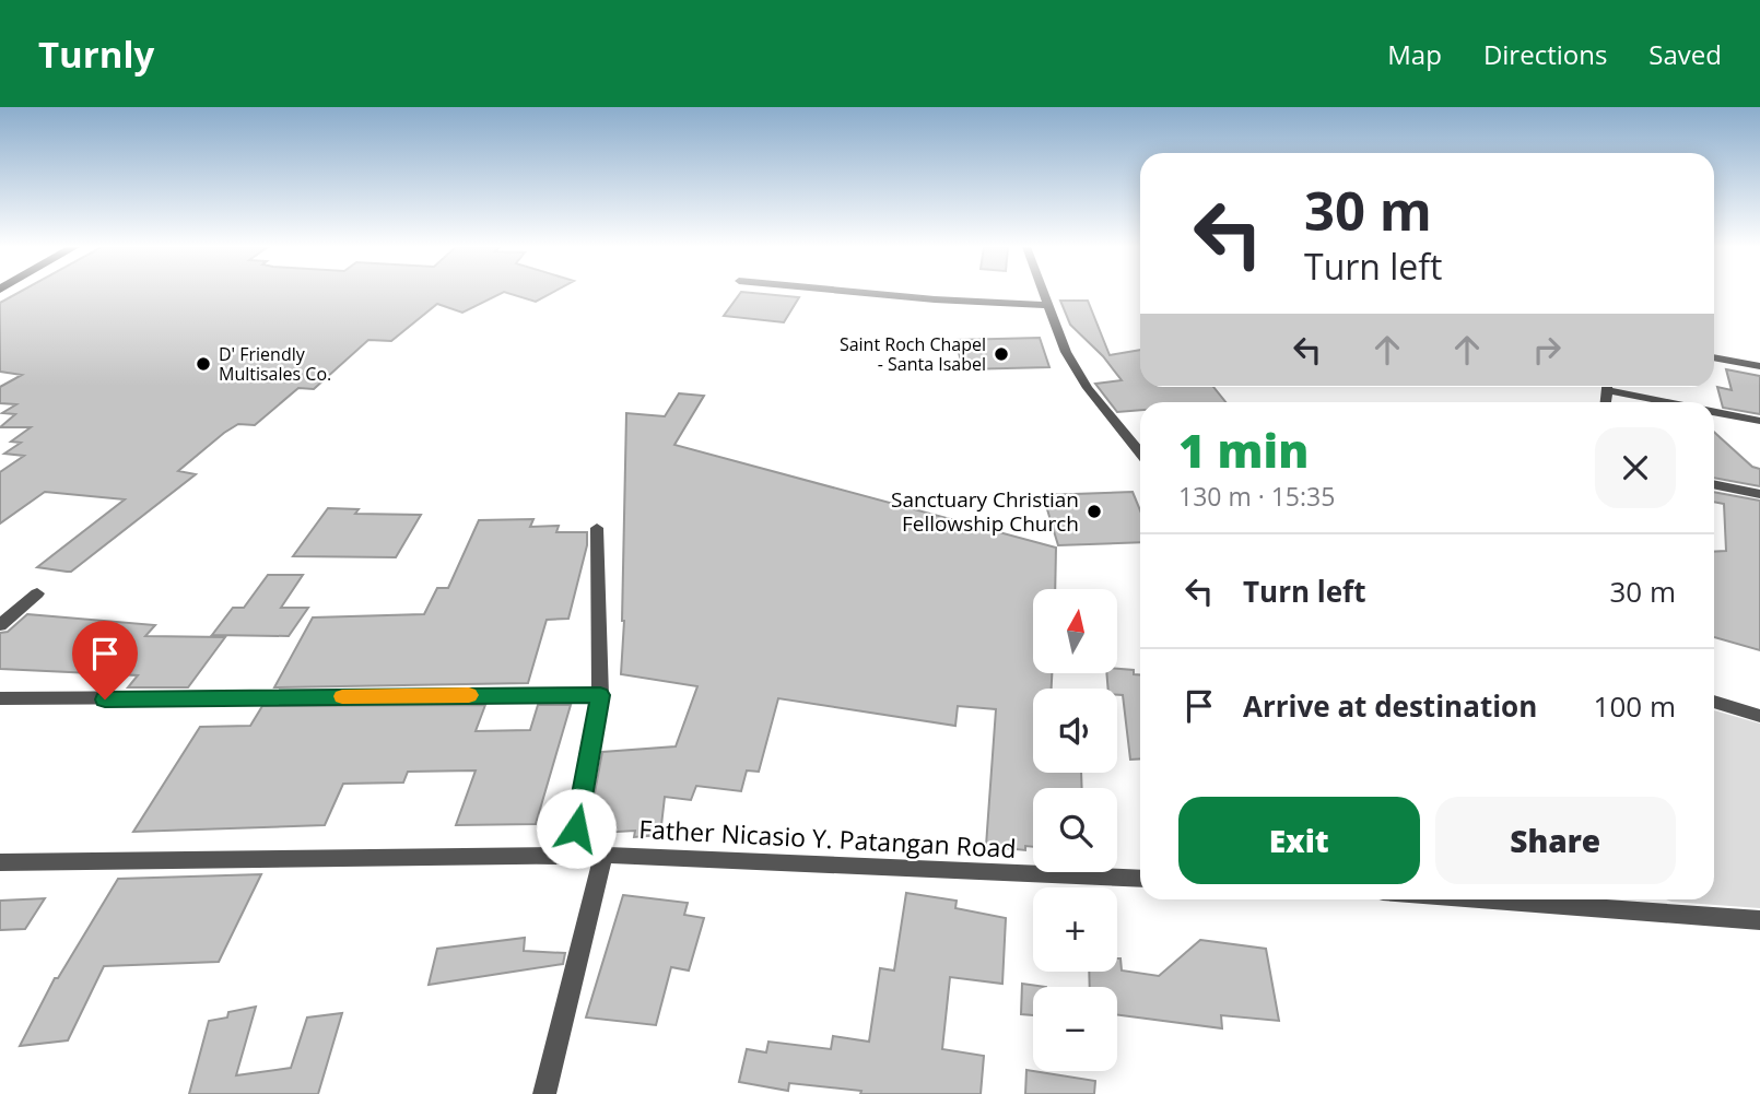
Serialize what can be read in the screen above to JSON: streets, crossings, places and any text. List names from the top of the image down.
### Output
{
  "streets": {
    "street": ["Father Nicasio Y. Patangan Road"]
  },
  "places": ["Saint Roch Chapel - Santa Isabel", "D' Friendly Multisales Co.", "Sanctuary Christian Fellowship Church"],
  "north": "top",
  "page": {
    "header": "Turnly",
    "nav": ["Map", "Directions", "Saved"],
    "turn": ["30 m", "Turn left"],
    "heading": ["1 min", "130 m · 15:35"],
    "list": [
      {
        "name": "Turn left",
        "value": "30 m"
      },
      {
        "name": "Arrive at destination",
        "value": "100 m"
      }
    ],
    "map_buttons": ["+", "−"],
    "buttons": ["Exit", "Share"]
  }
}
